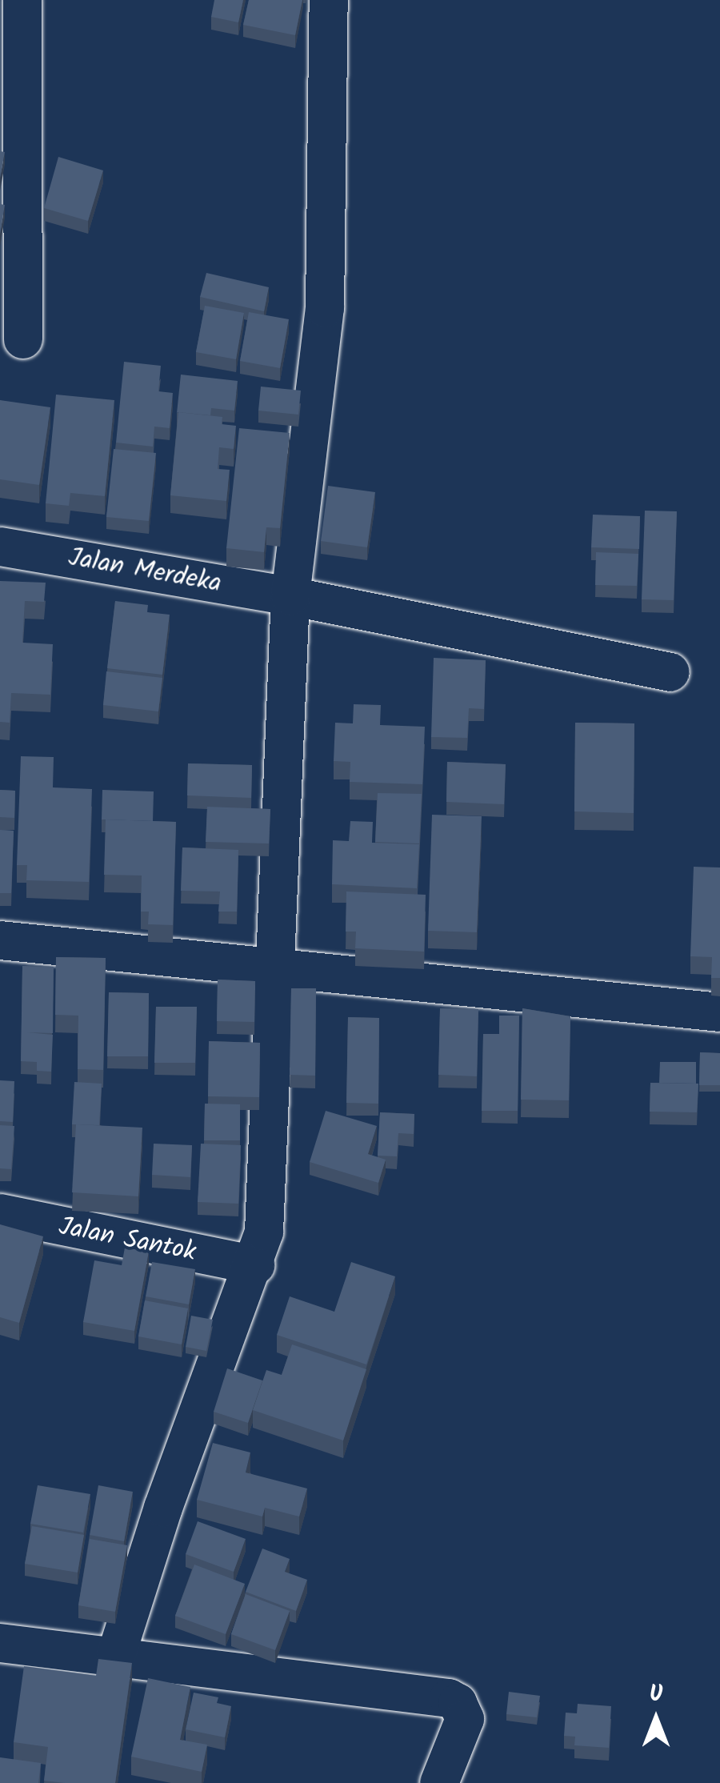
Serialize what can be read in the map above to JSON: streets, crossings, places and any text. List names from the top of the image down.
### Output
{
  "streets": {
    "street": ["Jalan Merdeka", "Jalan Santok"]
  },
  "north": "top"
}
